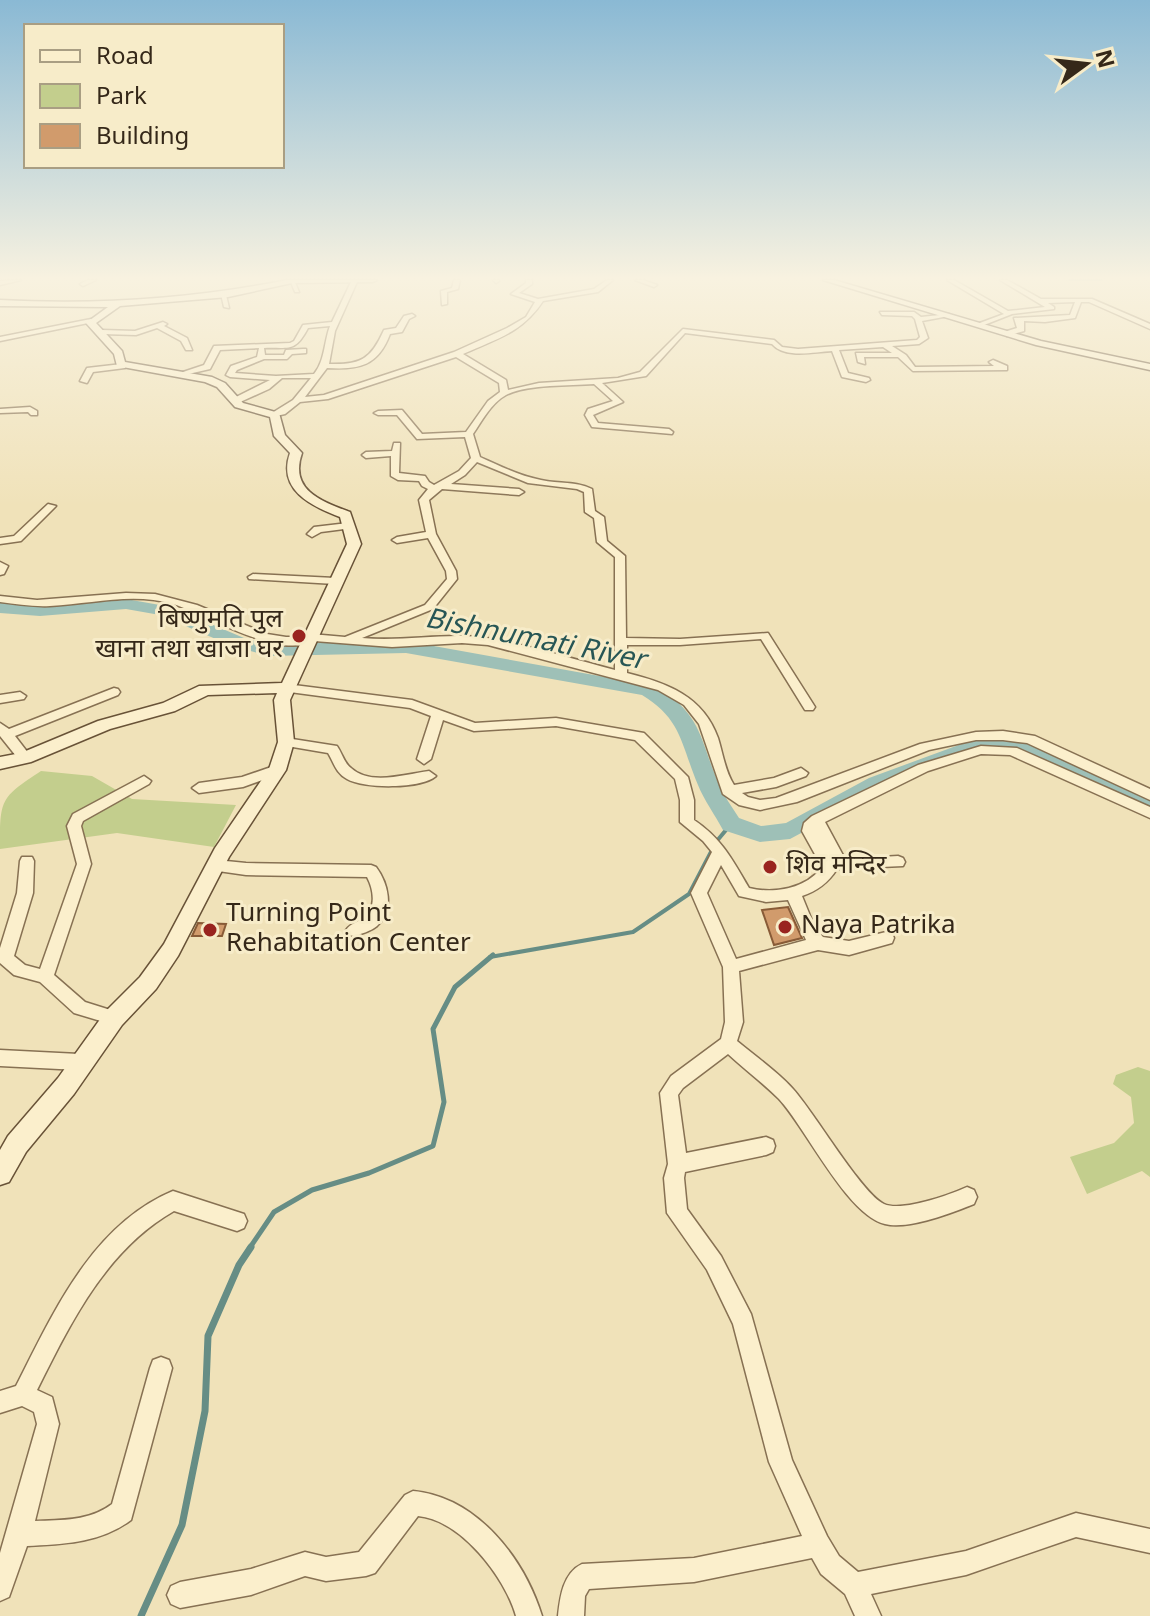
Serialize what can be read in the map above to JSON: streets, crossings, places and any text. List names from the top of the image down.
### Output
{
  "water": ["Bishnumati River"],
  "places": [
    "बिष्णुमति पुल खाना तथा खाजा घर",
    "शिव मन्दिर",
    "Naya Patrika",
    "Turning Point Rehabitation Center"
  ],
  "legend": ["Road", "Park", "Building"],
  "north": "right"
}
